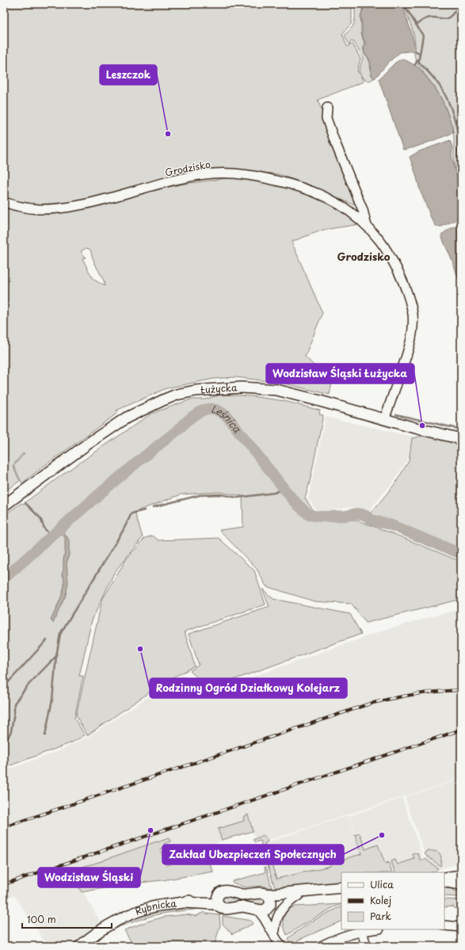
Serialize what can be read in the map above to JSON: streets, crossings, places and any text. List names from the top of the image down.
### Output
{
  "streets": {
    "main road": ["Łużycka", "Rybnicka"],
    "street": ["Grodzisko"]
  },
  "crossings": [
    ["Grodzisko", "Łużycka"]
  ],
  "districts": ["Grodzisko"],
  "water": ["Leśnica"],
  "places": [
    "Leszczok",
    "Wodzisław Śląski Łużycka",
    "Rodzinny Ogród Działkowy Kolejarz",
    "Wodzisław Śląski",
    "Zakład Ubezpieczeń Społecznych"
  ],
  "legend": ["Ulica", "Kolej", "Park"],
  "scale_bar": "100 m"
}
